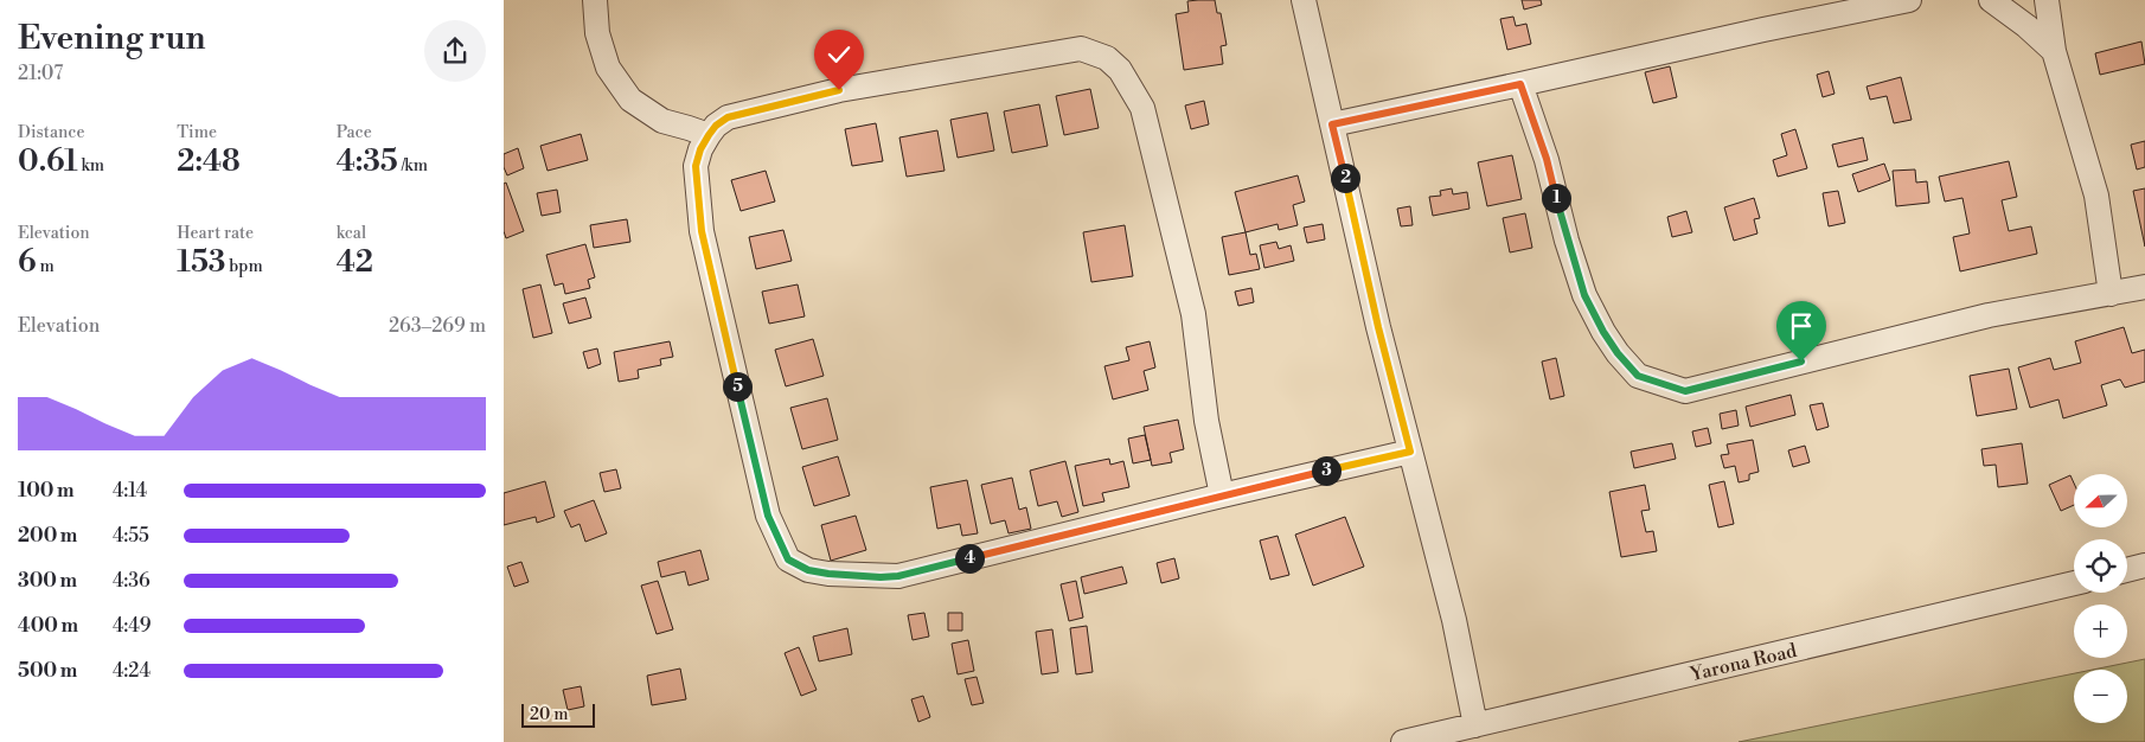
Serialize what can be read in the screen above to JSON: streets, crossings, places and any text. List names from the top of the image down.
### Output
{
  "streets": {
    "street": ["Yarona Road"]
  },
  "scale_bar": "20 m",
  "north": "left",
  "page": {
    "heading": ["Evening run", "21:07"],
    "stats": [
      ["Distance", "0.61 km"],
      ["Time", "2:48"],
      ["Pace", "4:35 /km"],
      ["Elevation", "6 m"],
      ["Heart rate", "153 bpm"],
      ["kcal", "42"]
    ],
    "pins": [
      "2",
      "1",
      "5",
      "3",
      "4"
    ],
    "chart": ["Elevation", "263–269 m"],
    "list": [
      {
        "name": "100 m",
        "note": "4:14"
      },
      {
        "name": "200 m",
        "note": "4:55"
      },
      {
        "name": "300 m",
        "note": "4:36"
      },
      {
        "name": "400 m",
        "note": "4:49"
      },
      {
        "name": "500 m",
        "note": "4:24"
      }
    ],
    "map_buttons": ["+", "−"],
    "scale": "20 m"
  }
}
